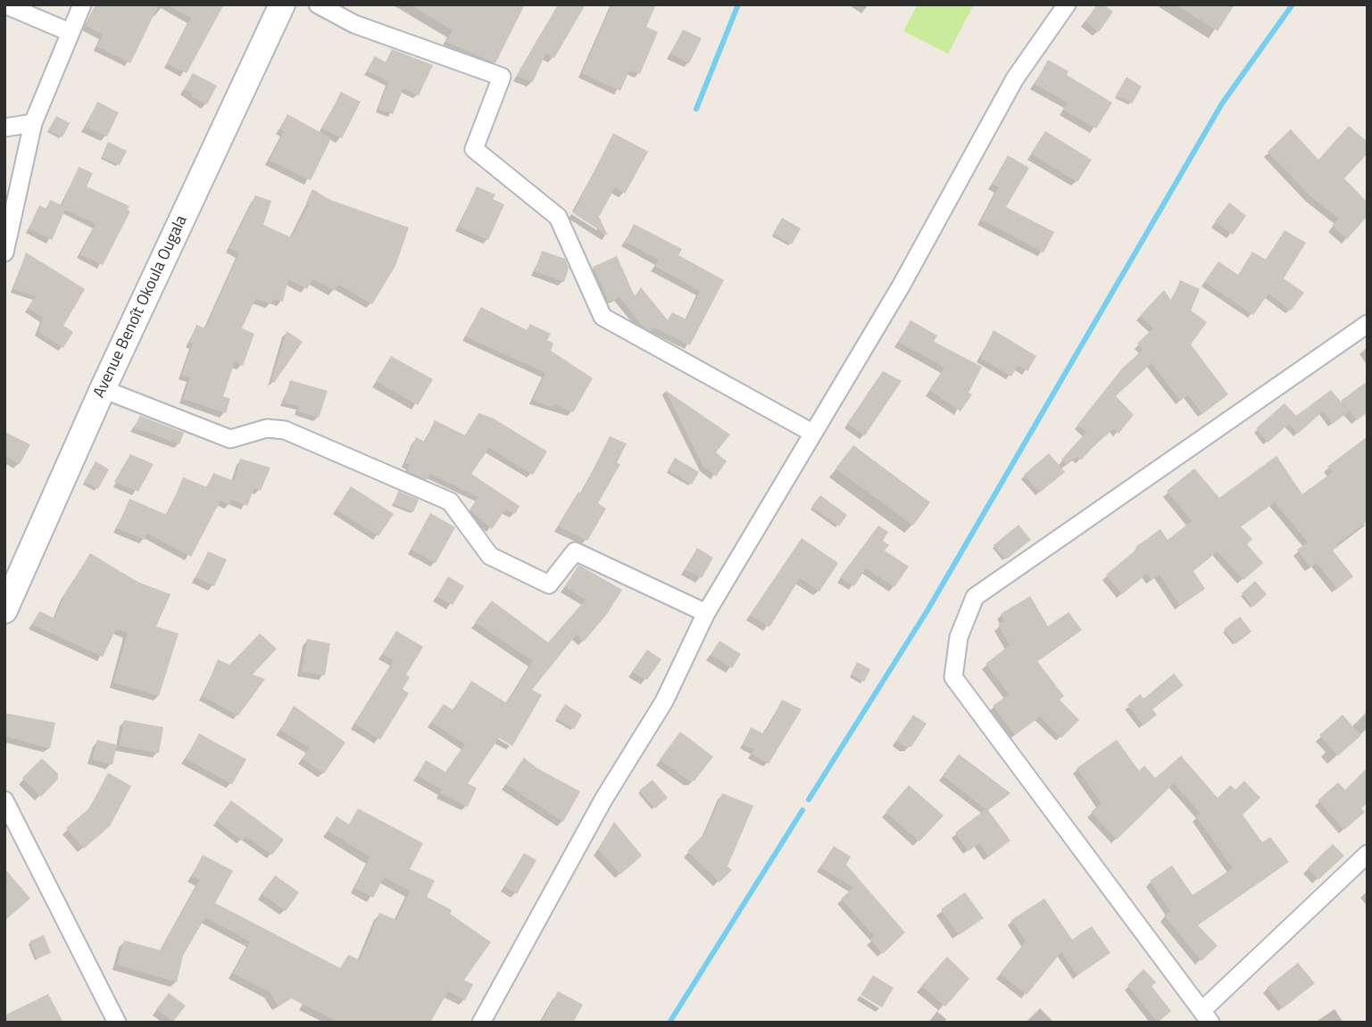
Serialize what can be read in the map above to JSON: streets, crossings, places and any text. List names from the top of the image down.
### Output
{
  "streets": {
    "street": ["Avenue Benoît Okoula Ougala"]
  }
}
